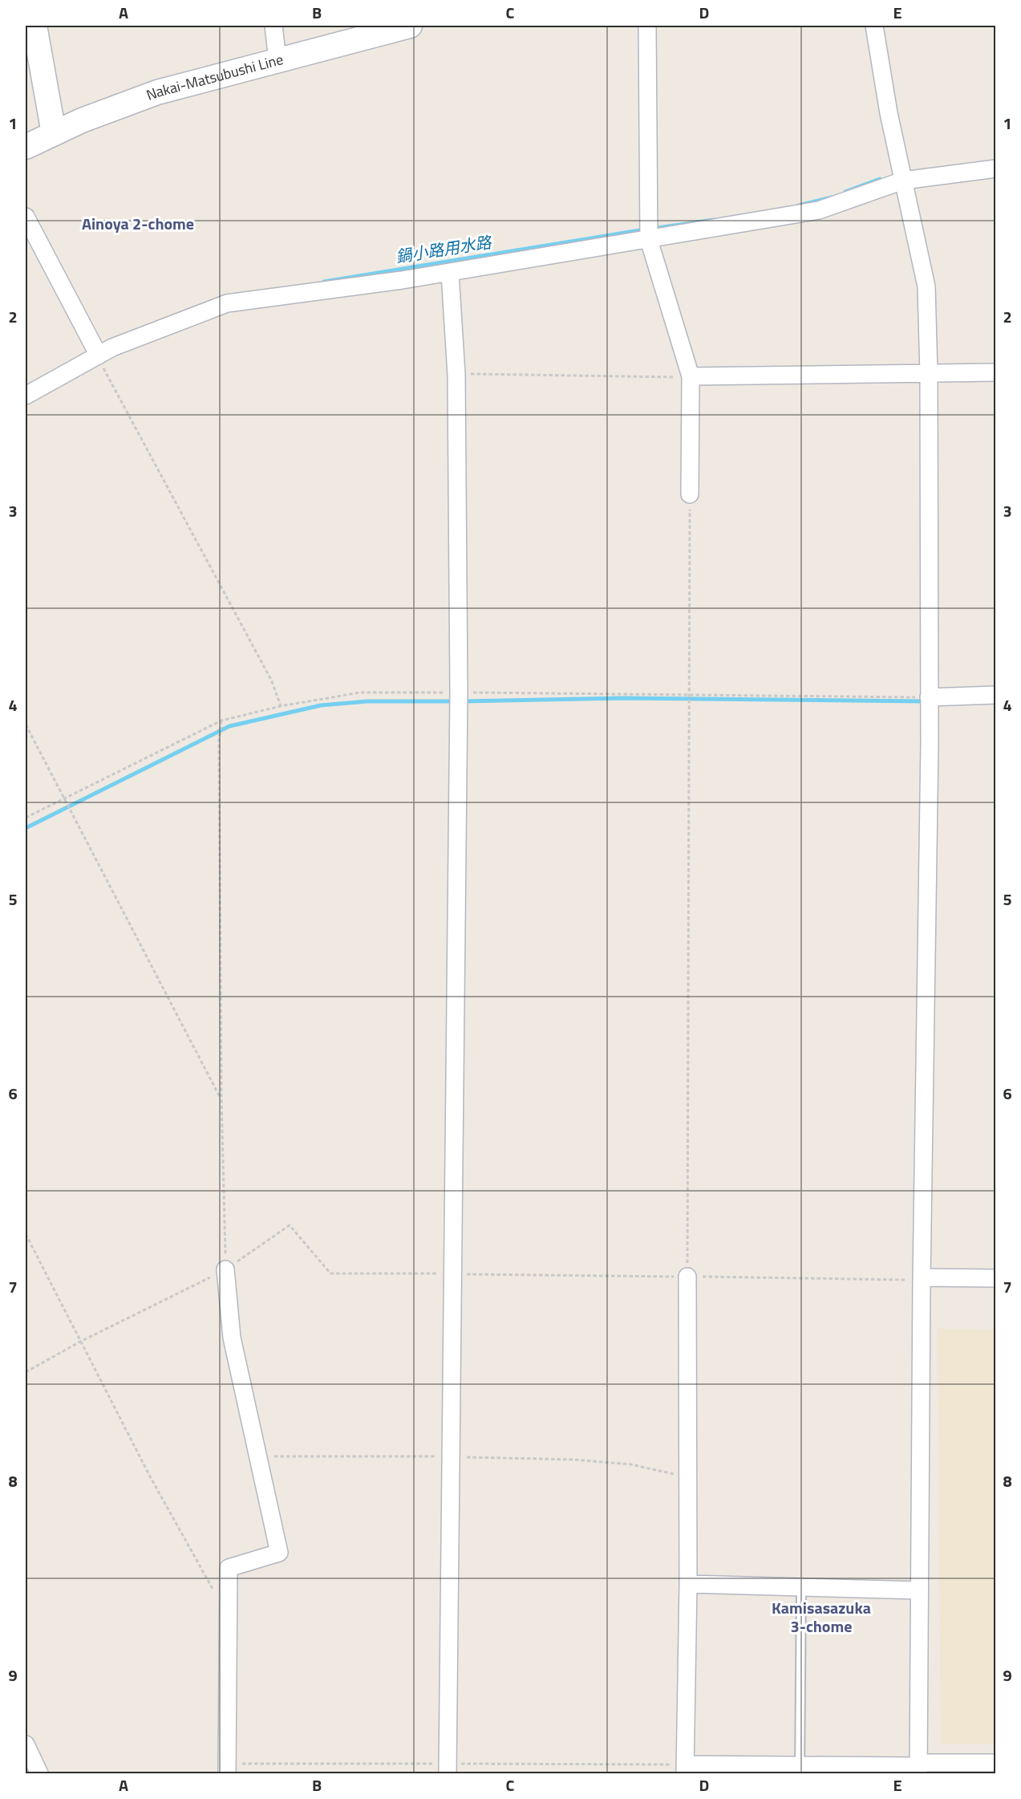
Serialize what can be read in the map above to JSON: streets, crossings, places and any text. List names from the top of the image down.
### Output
{
  "streets": {
    "main road": ["Nakai-Matsubushi Line"]
  },
  "districts": ["Ainoya 2-chome", "Kamisasazuka 3-chome"],
  "water": ["鍋小路用水路"],
  "grid": {
    "columns": [
      "A",
      "B",
      "C",
      "D",
      "E"
    ],
    "rows": [
      "1",
      "2",
      "3",
      "4",
      "5",
      "6",
      "7",
      "8",
      "9"
    ]
  }
}
